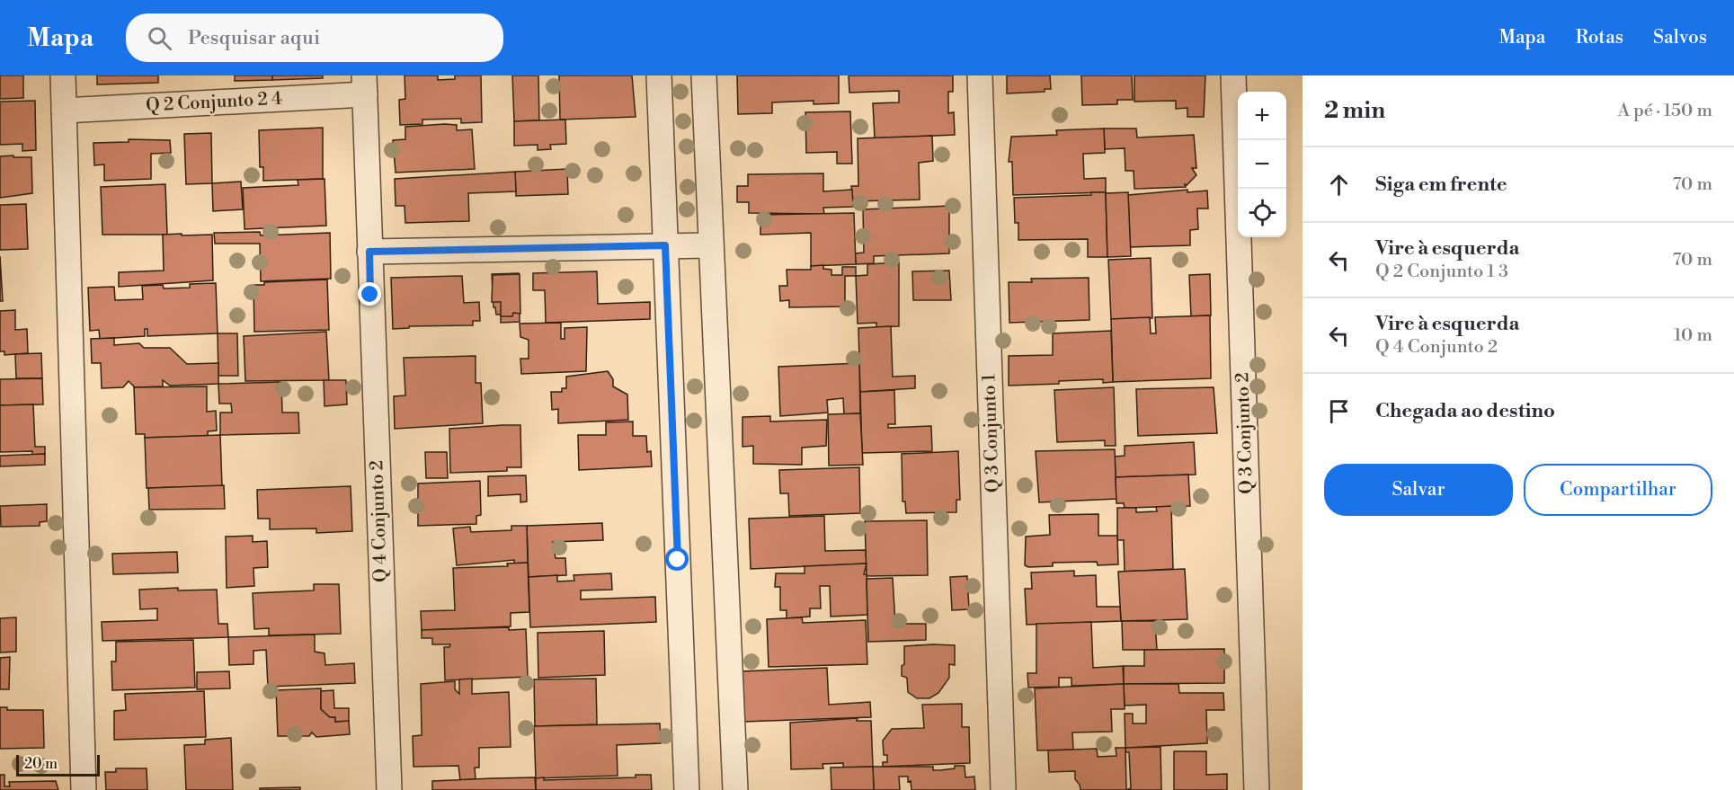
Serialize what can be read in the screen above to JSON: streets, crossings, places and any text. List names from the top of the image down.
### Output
{
  "streets": {
    "street": [
      "Q 2 Conjunto 2 4",
      "Q 3 Conjunto 1",
      "Q 3 Conjunto 2",
      "Q 4 Conjunto 2"
    ]
  },
  "crossings": [
    ["Q 2 Conjunto 2 4", "Q 4 Conjunto 2"]
  ],
  "scale_bar": "20 m",
  "page": {
    "header": "Mapa",
    "search": "Pesquisar aqui",
    "nav": ["Mapa", "Rotas", "Salvos"],
    "heading": ["2 min", "A pé · 150 m"],
    "map_buttons": ["+", "−"],
    "list": [
      ["Siga em frente", "70 m"],
      ["Vire à esquerda", "Q 2 Conjunto 1 3", "70 m"],
      ["Vire à esquerda", "Q 4 Conjunto 2", "10 m"],
      "Chegada ao destino"
    ],
    "buttons": ["Salvar", "Compartilhar"],
    "scale": "20 m"
  }
}
